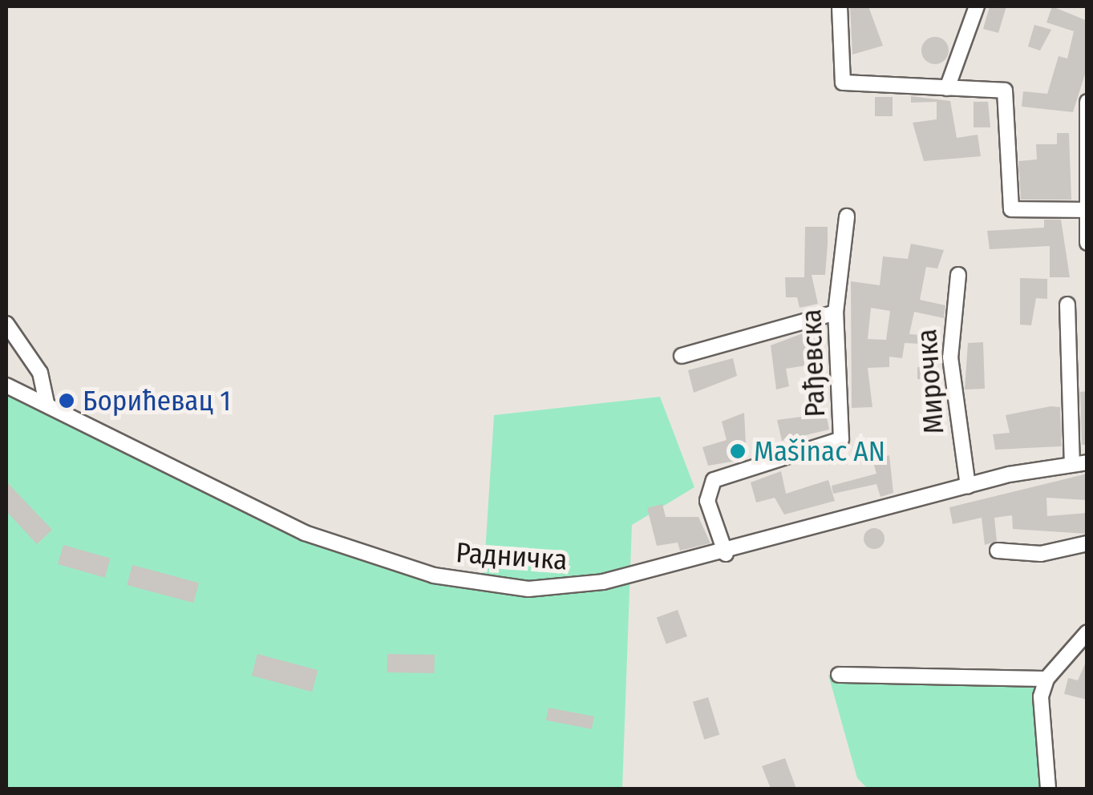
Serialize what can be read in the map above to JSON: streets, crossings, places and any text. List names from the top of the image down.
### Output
{
  "streets": {
    "street": ["Рађевска", "Мирочка", "Радничка"]
  },
  "crossings": [
    ["Рађевска", "Радничка"],
    ["Мирочка", "Радничка"]
  ],
  "places": ["Борићевац 1", "Mašinac AN"]
}
